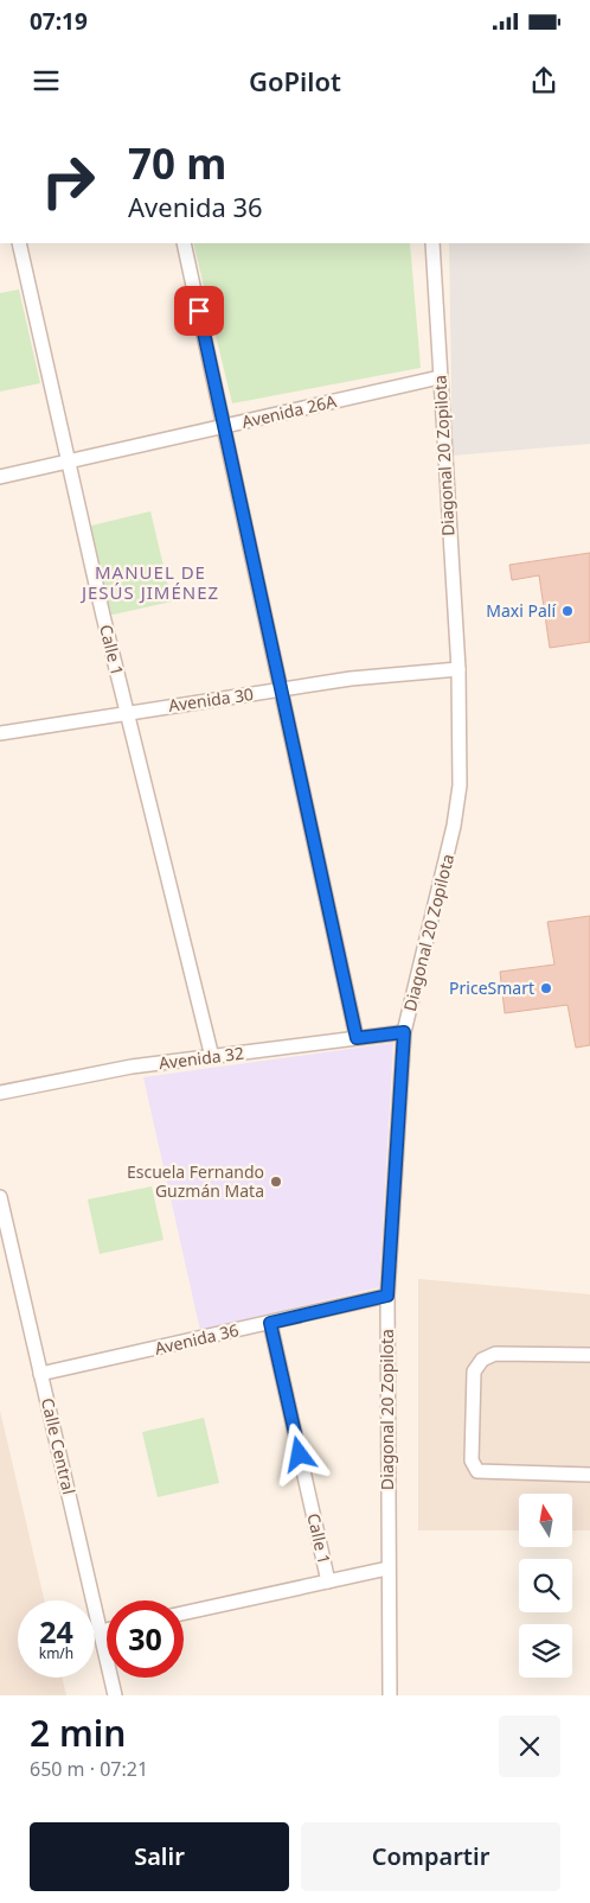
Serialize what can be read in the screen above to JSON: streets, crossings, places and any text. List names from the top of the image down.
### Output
{
  "streets": {
    "street": [
      "Avenida 26A",
      "Diagonal 20 Zopilota",
      "Calle 1",
      "Avenida 30",
      "Avenida 32",
      "Avenida 36",
      "Calle Central"
    ]
  },
  "crossings": [
    ["Avenida 26A", "Diagonal 20 Zopilota"],
    ["Avenida 26A", "Calle 1"],
    ["Diagonal 20 Zopilota", "Avenida 30"],
    ["Diagonal 20 Zopilota", "Avenida 32"],
    ["Diagonal 20 Zopilota", "Avenida 36"],
    ["Calle 1", "Avenida 30"],
    ["Calle 1", "Avenida 32"],
    ["Calle 1", "Avenida 36"],
    ["Avenida 36", "Calle Central"]
  ],
  "districts": ["MANUEL DE JESÚS JIMÉNEZ"],
  "places": ["Maxi Palí", "PriceSmart", "Escuela Fernando Guzmán Mata"],
  "north": "top",
  "page": {
    "status": "07:19",
    "header": "GoPilot",
    "turn": ["70 m", "Avenida 36"],
    "speed": "24 km/h",
    "limit": "30",
    "heading": ["2 min", "650 m · 07:21"],
    "buttons": ["Salir", "Compartir"]
  }
}
